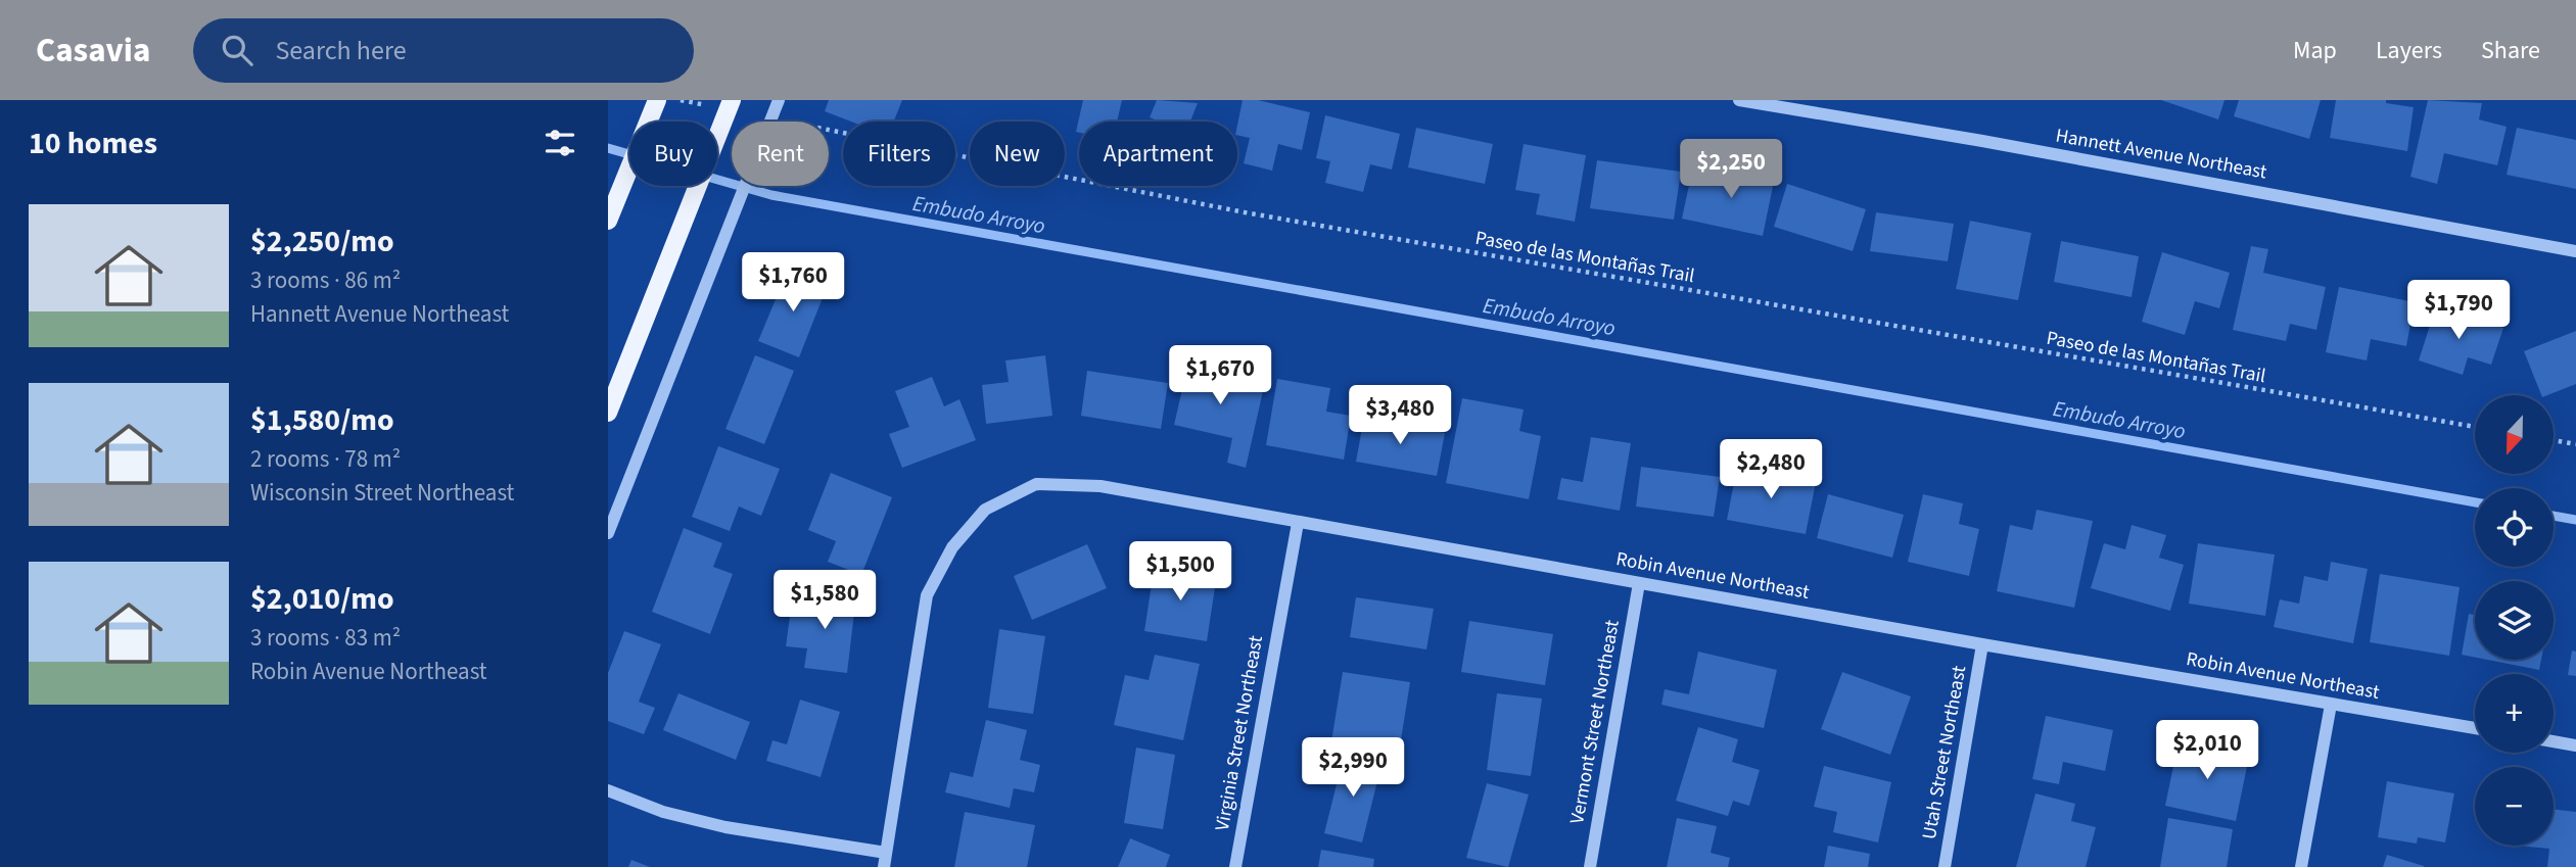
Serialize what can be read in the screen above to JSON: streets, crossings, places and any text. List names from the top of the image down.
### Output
{
  "streets": {
    "street": [
      "Hannett Avenue Northeast",
      "Robin Avenue Northeast",
      "Vermont Street Northeast",
      "Virginia Street Northeast",
      "Utah Street Northeast"
    ],
    "path": ["Paseo de las Montañas Trail"]
  },
  "crossings": [
    ["Robin Avenue Northeast", "Vermont Street Northeast"],
    ["Robin Avenue Northeast", "Virginia Street Northeast"],
    ["Robin Avenue Northeast", "Utah Street Northeast"]
  ],
  "water": ["Embudo Arroyo"],
  "north": "bottom",
  "page": {
    "header": "Casavia",
    "search": "Search here",
    "nav": ["Map", "Layers", "Share"],
    "heading": "10 homes",
    "chip": [
      "Buy",
      "Rent",
      "Filters",
      "New",
      "Apartment"
    ],
    "price": [
      "$2,250",
      "$1,760",
      "$1,790",
      "$1,670",
      "$3,480",
      "$2,480",
      "$1,500",
      "$1,580",
      "$2,010",
      "$2,990"
    ],
    "list": [
      {
        "name": "$2,250/mo",
        "note": "3 rooms · 86 m² · Hannett Avenue Northeast"
      },
      {
        "name": "$1,580/mo",
        "note": "2 rooms · 78 m² · Wisconsin Street Northeast"
      },
      {
        "name": "$2,010/mo",
        "note": "3 rooms · 83 m² · Robin Avenue Northeast"
      }
    ],
    "map_buttons": ["+", "−"]
  }
}
